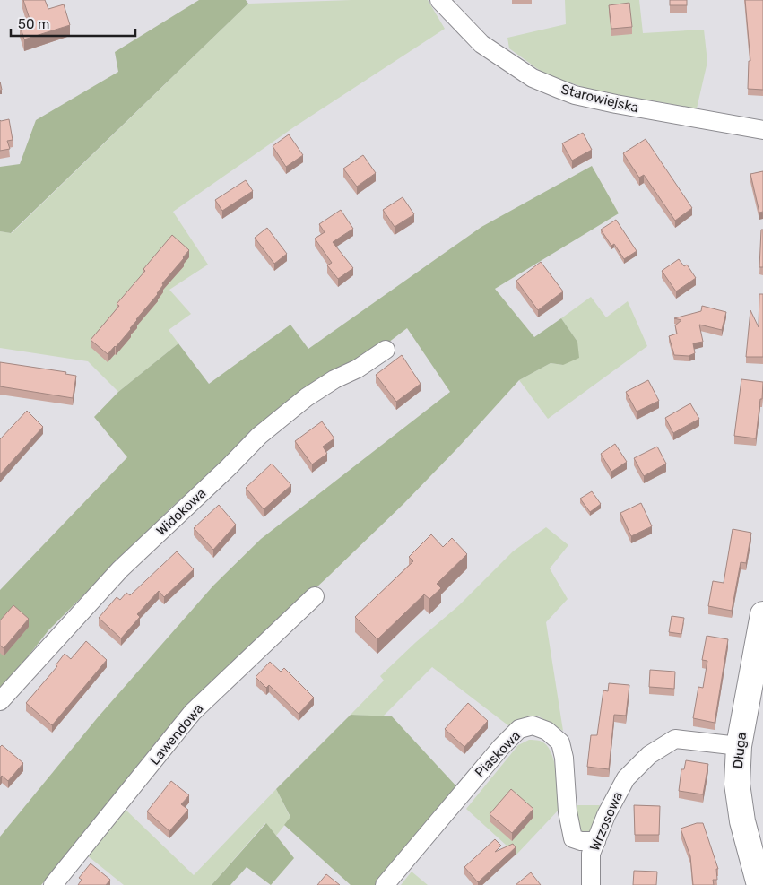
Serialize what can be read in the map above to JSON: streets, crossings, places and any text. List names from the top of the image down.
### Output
{
  "streets": {
    "street": [
      "Starowiejska",
      "Widokowa",
      "Lawendowa",
      "Długa",
      "Piaskowa",
      "Wrzosowa"
    ]
  },
  "crossings": [
    ["Długa", "Wrzosowa"],
    ["Piaskowa", "Wrzosowa"]
  ],
  "scale_bar": "50 m"
}
